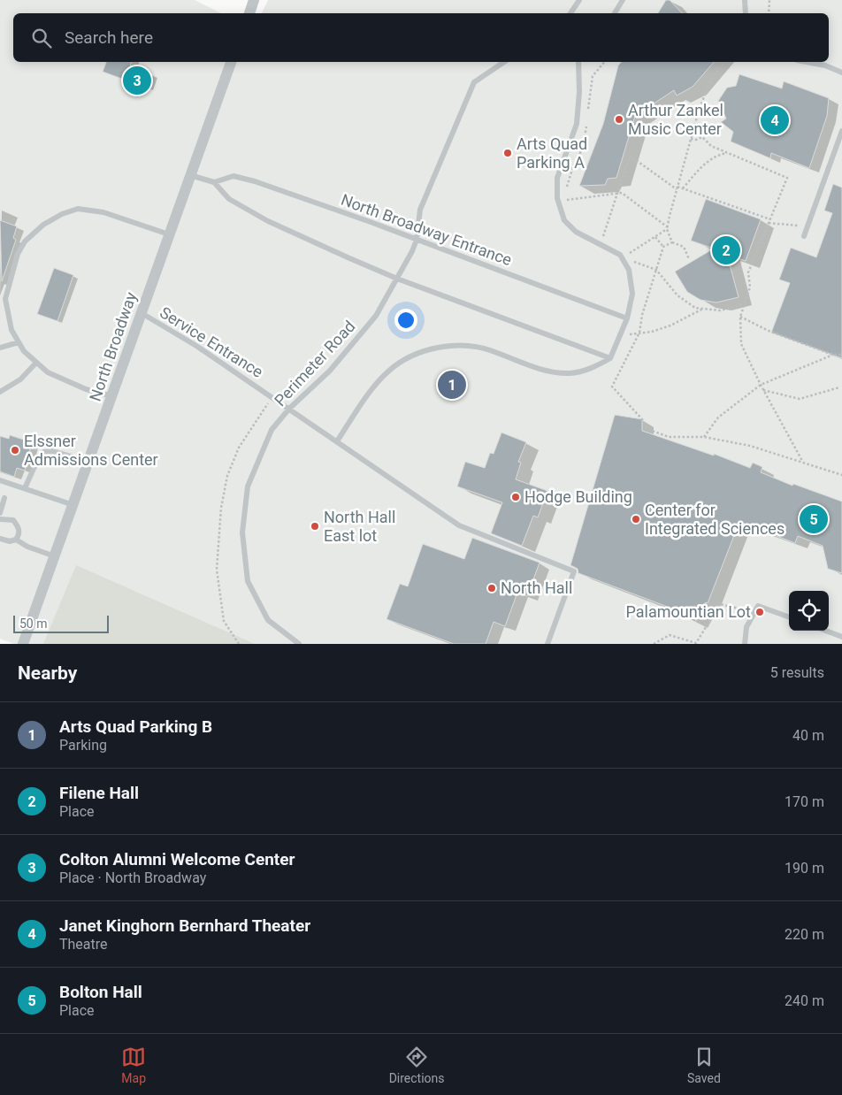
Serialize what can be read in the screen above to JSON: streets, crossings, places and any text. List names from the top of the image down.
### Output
{
  "streets": {
    "street": ["North Broadway"],
    "lane": ["North Broadway Entrance", "Service Entrance", "Perimeter Road"]
  },
  "crossings": [
    ["North Broadway Entrance", "Perimeter Road"],
    ["Service Entrance", "North Broadway"],
    ["Service Entrance", "Perimeter Road"]
  ],
  "places": [
    "Arthur Zankel Music Center",
    "Arts Quad Parking A",
    "Elssner Admissions Center",
    "Hodge Building",
    "Center for Integrated Sciences",
    "North Hall East lot",
    "North Hall",
    "Palamountian Lot"
  ],
  "scale_bar": "50 m",
  "page": {
    "search": "Search here",
    "pins": [
      "3",
      "4",
      "2",
      "1",
      "5"
    ],
    "scale": "50 m",
    "heading": ["Nearby", "5 results"],
    "list": [
      {
        "mark": "1",
        "name": "Arts Quad Parking B",
        "note": "Parking",
        "value": "40 m"
      },
      {
        "mark": "2",
        "name": "Filene Hall",
        "note": "Place",
        "value": "170 m"
      },
      {
        "mark": "3",
        "name": "Colton Alumni Welcome Center",
        "note": "Place · North Broadway",
        "value": "190 m"
      },
      {
        "mark": "4",
        "name": "Janet Kinghorn Bernhard Theater",
        "note": "Theatre",
        "value": "220 m"
      },
      {
        "mark": "5",
        "name": "Bolton Hall",
        "note": "Place",
        "value": "240 m"
      }
    ],
    "nav": ["Map", "Directions", "Saved"]
  }
}
